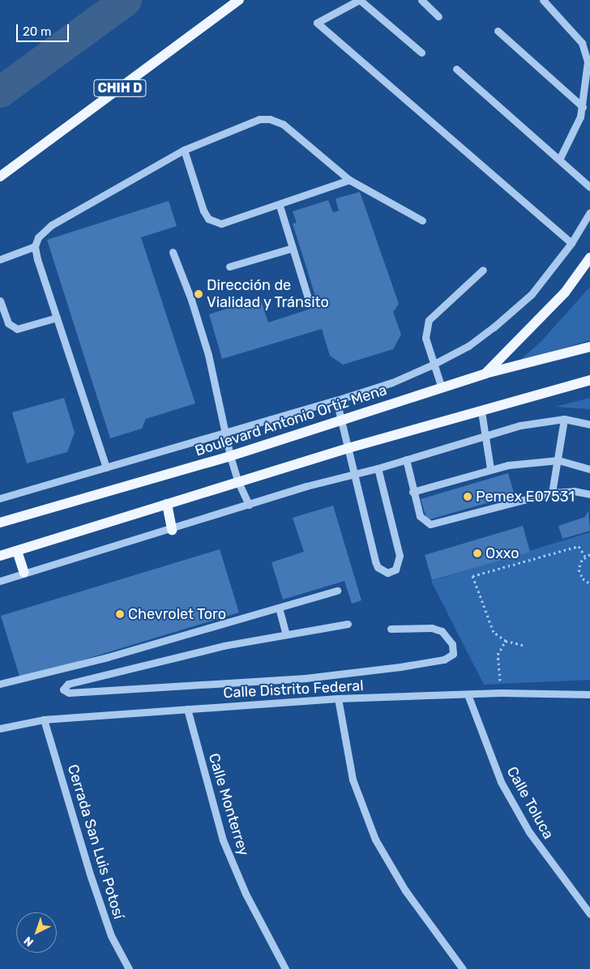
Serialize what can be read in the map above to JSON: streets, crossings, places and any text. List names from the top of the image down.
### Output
{
  "streets": {
    "main road": ["CHIH D", "Boulevard Antonio Ortiz Mena"],
    "street": [
      "Calle Distrito Federal",
      "Calle Toluca",
      "Calle Monterrey",
      "Cerrada San Luis Potosí"
    ]
  },
  "crossings": [
    ["Calle Distrito Federal", "Calle Toluca"],
    ["Calle Distrito Federal", "Calle Monterrey"],
    ["Calle Distrito Federal", "Cerrada San Luis Potosí"]
  ],
  "places": [
    "Dirección de Vialidad y Tránsito",
    "Pemex E07531",
    "Oxxo",
    "Chevrolet Toro"
  ],
  "scale_bar": "20 m",
  "north": "bottom left"
}
